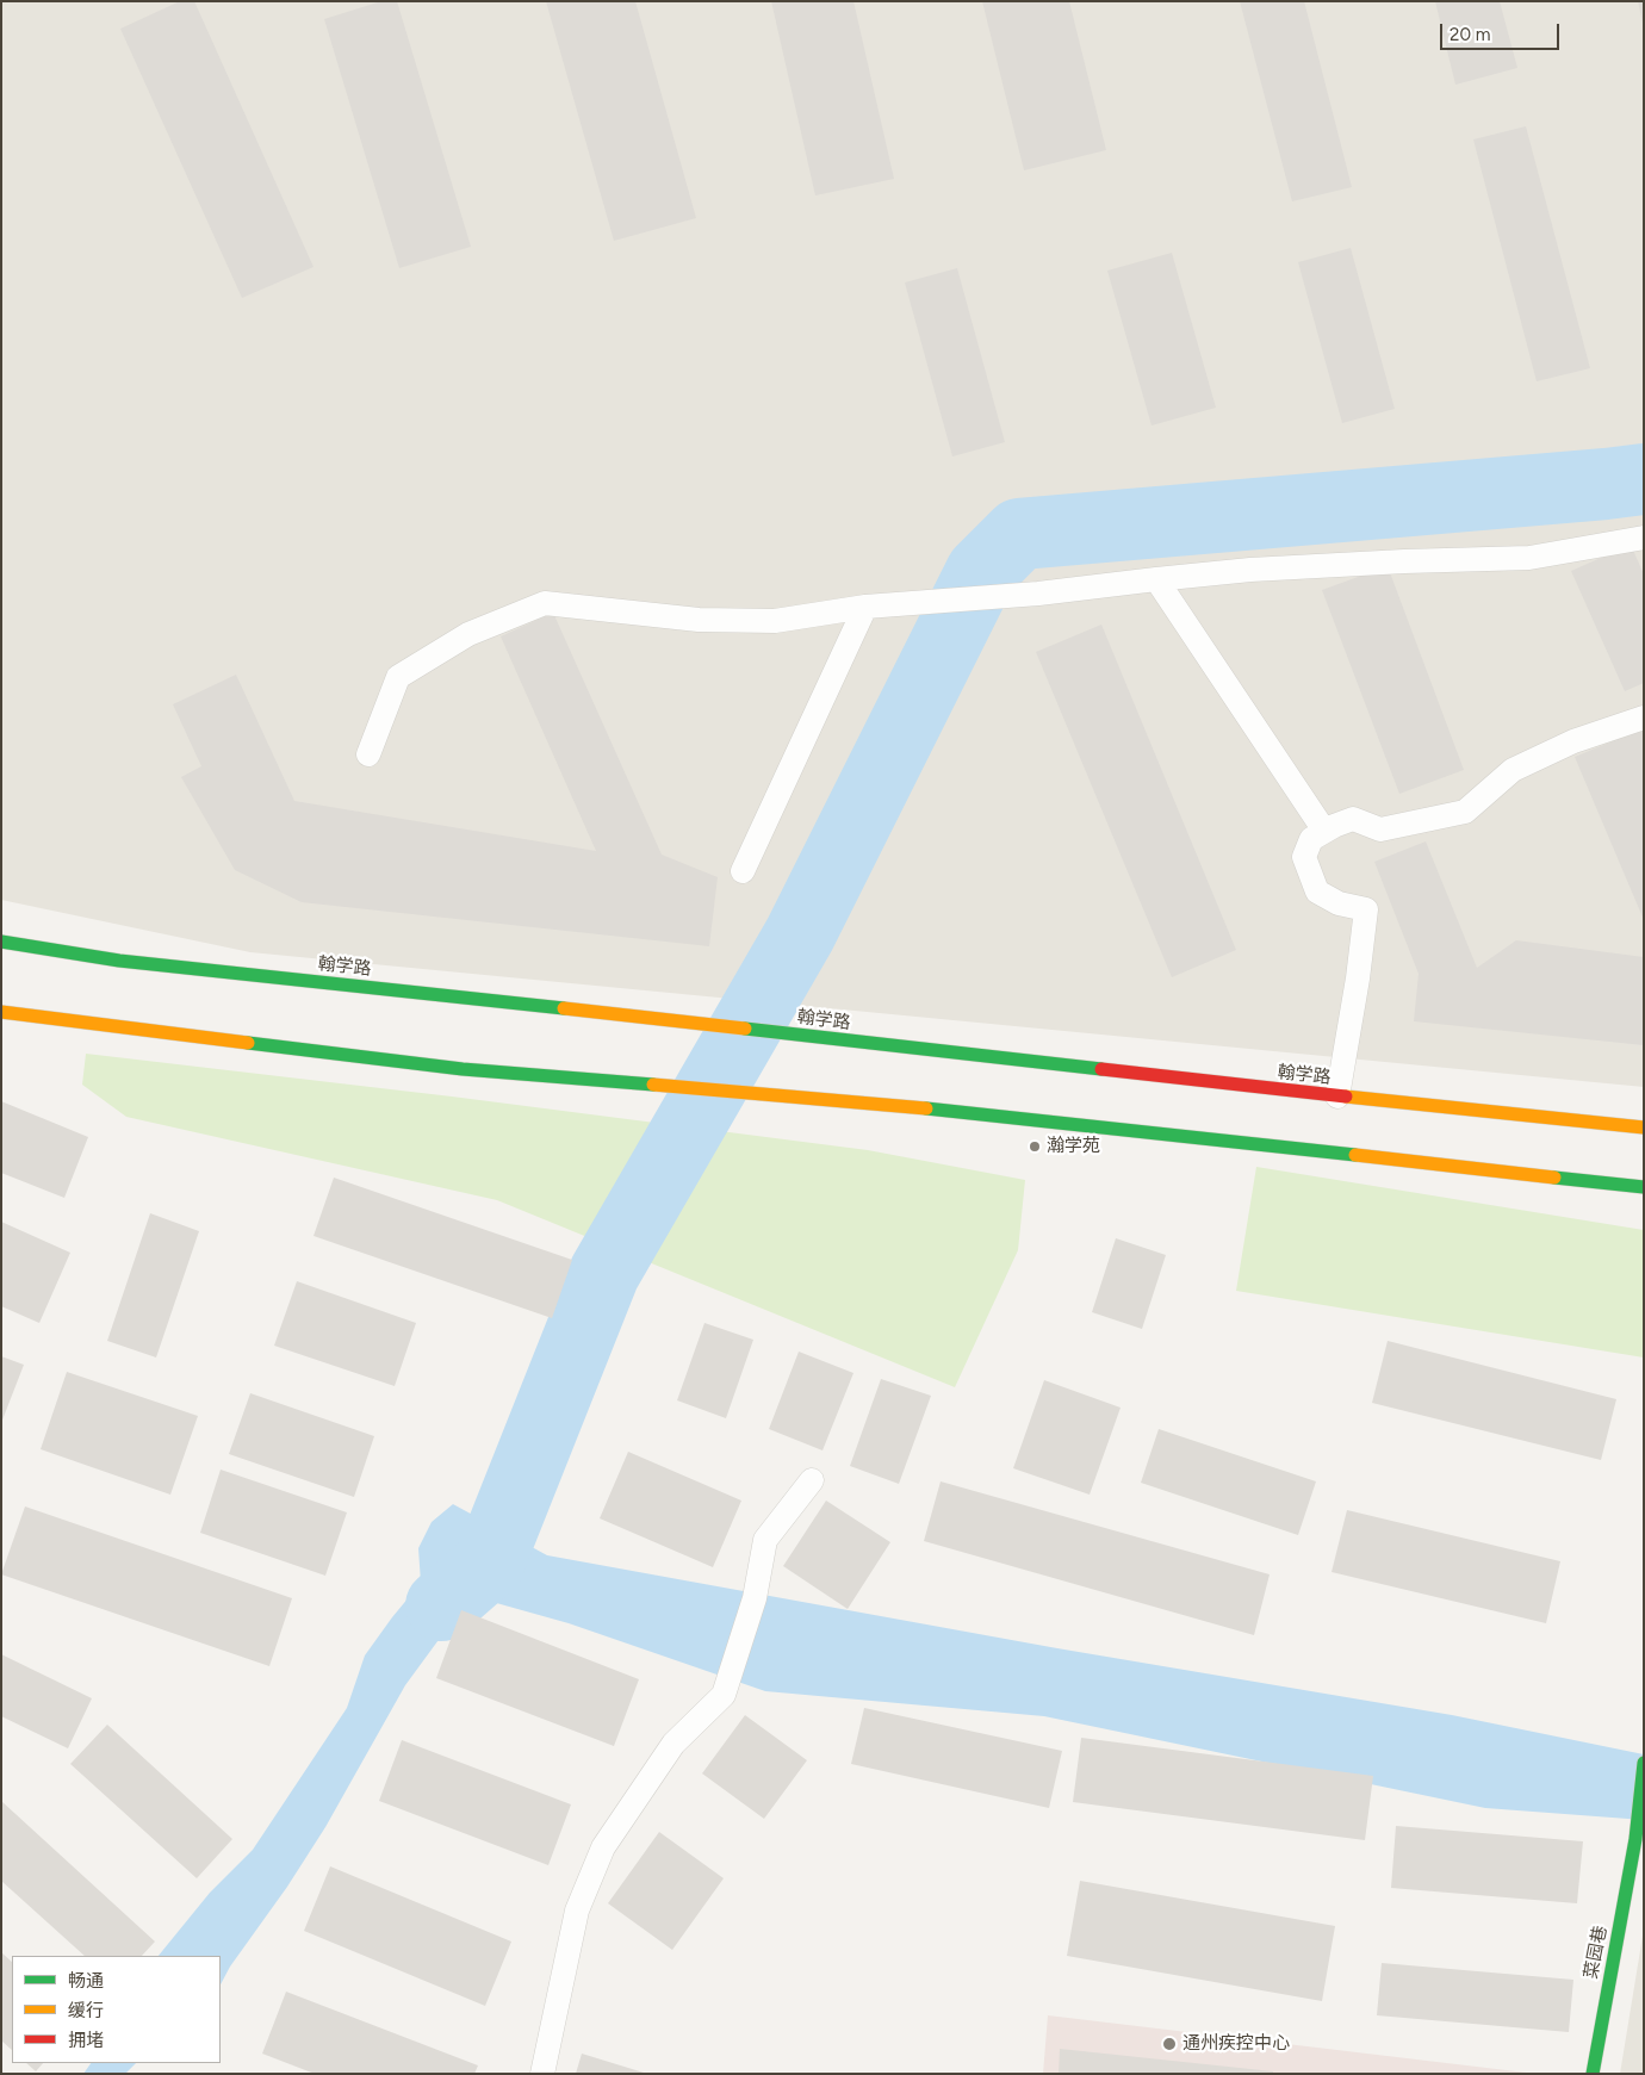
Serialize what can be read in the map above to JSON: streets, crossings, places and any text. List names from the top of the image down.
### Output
{
  "streets": {
    "street": ["翰学路", "菜园巷"]
  },
  "places": ["瀚学苑", "通州疾控中心"],
  "legend": ["畅通", "缓行", "拥堵"],
  "scale_bar": "20 m"
}
